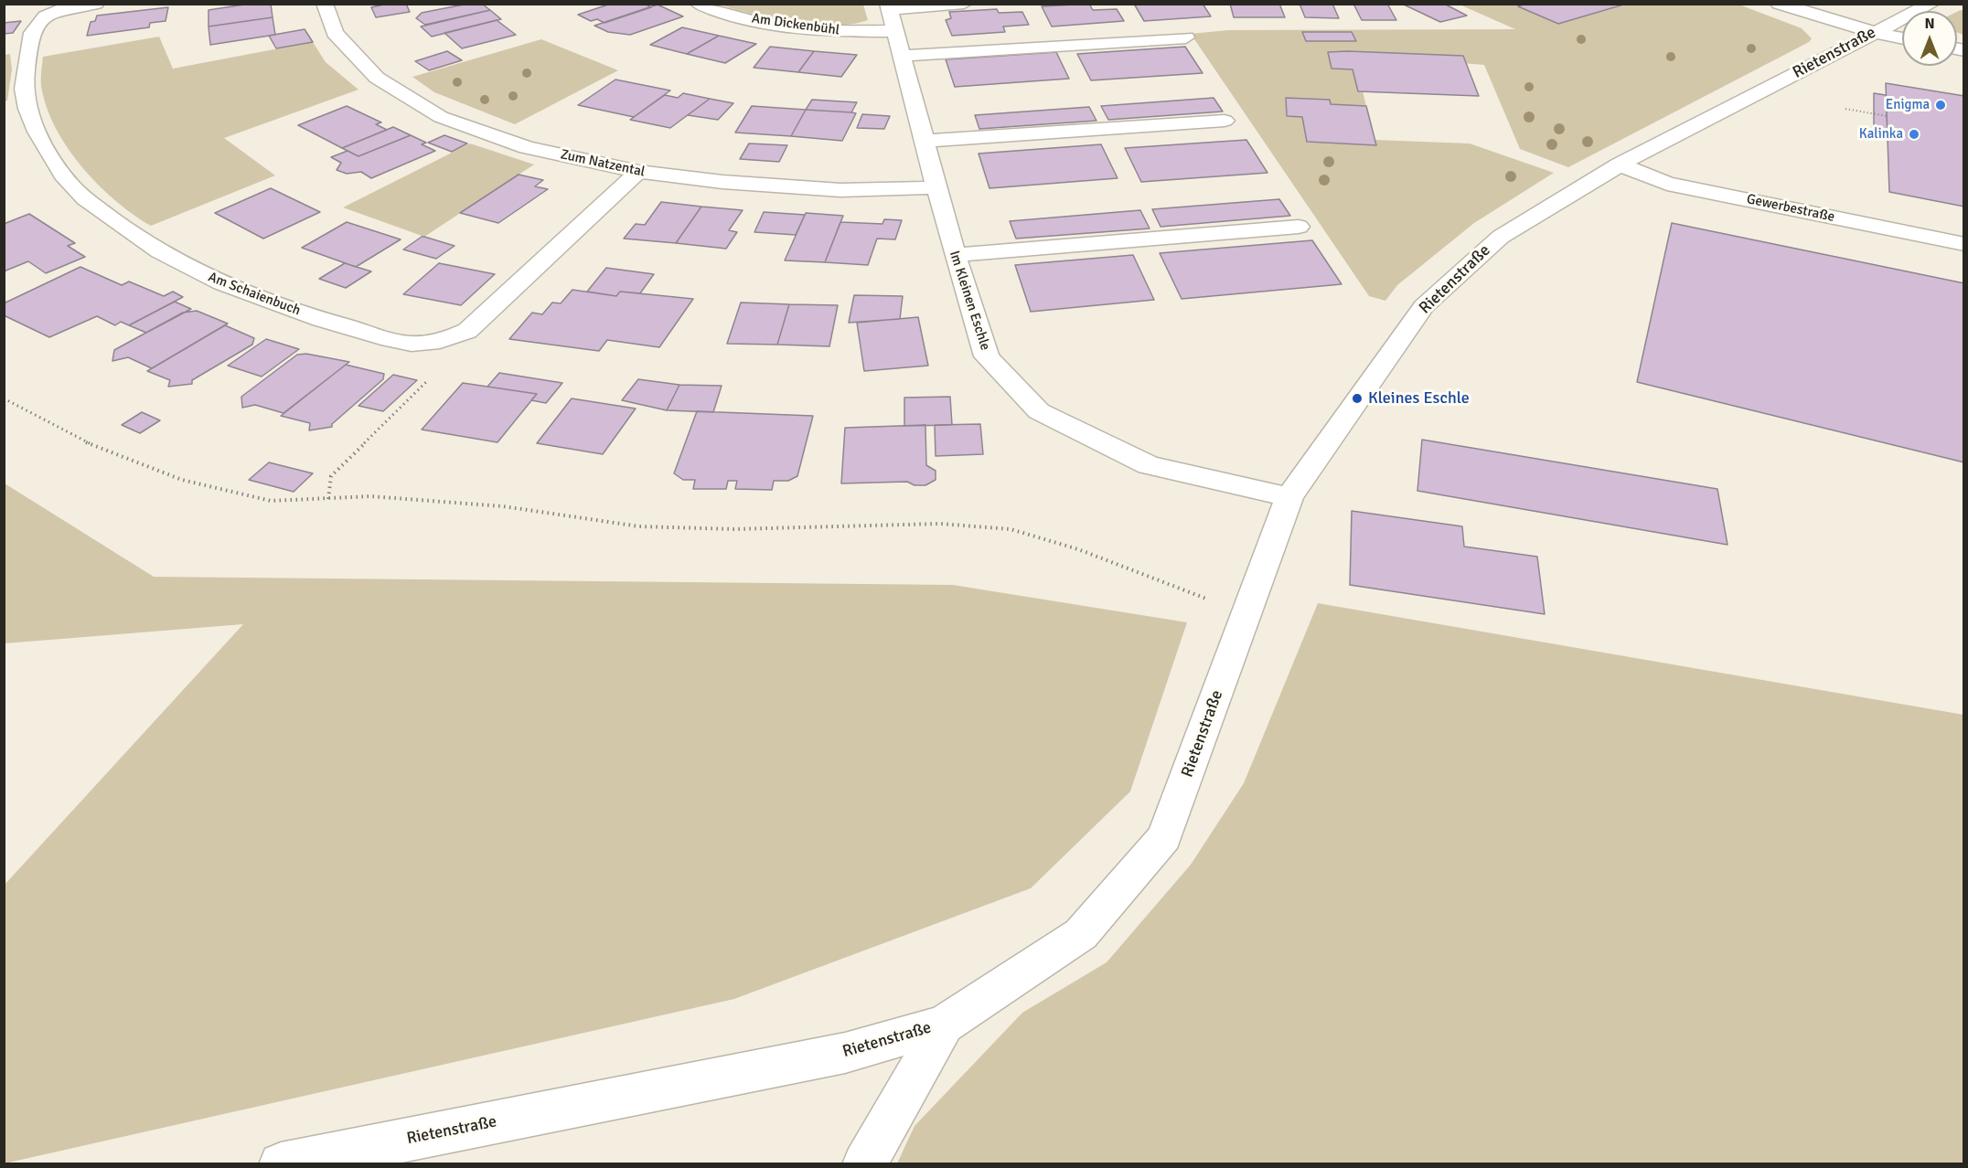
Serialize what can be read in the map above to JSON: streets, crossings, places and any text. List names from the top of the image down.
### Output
{
  "streets": {
    "street": [
      "Am Dickenbühl",
      "Rietenstraße",
      "Zum Natzental",
      "Gewerbestraße",
      "Am Schaienbuch",
      "Im Kleinen Eschle"
    ]
  },
  "crossings": [
    ["Am Dickenbühl", "Im Kleinen Eschle"],
    ["Rietenstraße", "Gewerbestraße"],
    ["Rietenstraße", "Im Kleinen Eschle"],
    ["Zum Natzental", "Am Schaienbuch"],
    ["Zum Natzental", "Im Kleinen Eschle"]
  ],
  "places": ["Enigma", "Kalinka", "Kleines Eschle"],
  "north": "top"
}
